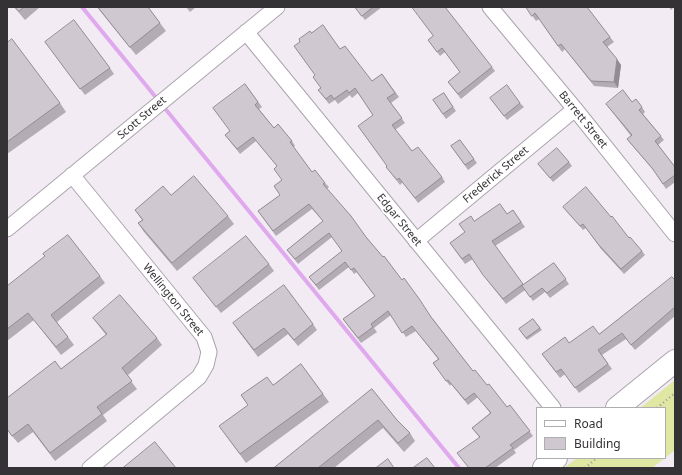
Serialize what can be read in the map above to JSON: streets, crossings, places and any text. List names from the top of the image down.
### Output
{
  "streets": {
    "street": [
      "Scott Street",
      "Barrett Street",
      "Frederick Street",
      "Edgar Street",
      "Wellington Street"
    ]
  },
  "crossings": [
    ["Scott Street", "Edgar Street"],
    ["Scott Street", "Wellington Street"],
    ["Barrett Street", "Frederick Street"],
    ["Frederick Street", "Edgar Street"]
  ],
  "legend": ["Road", "Building"]
}
